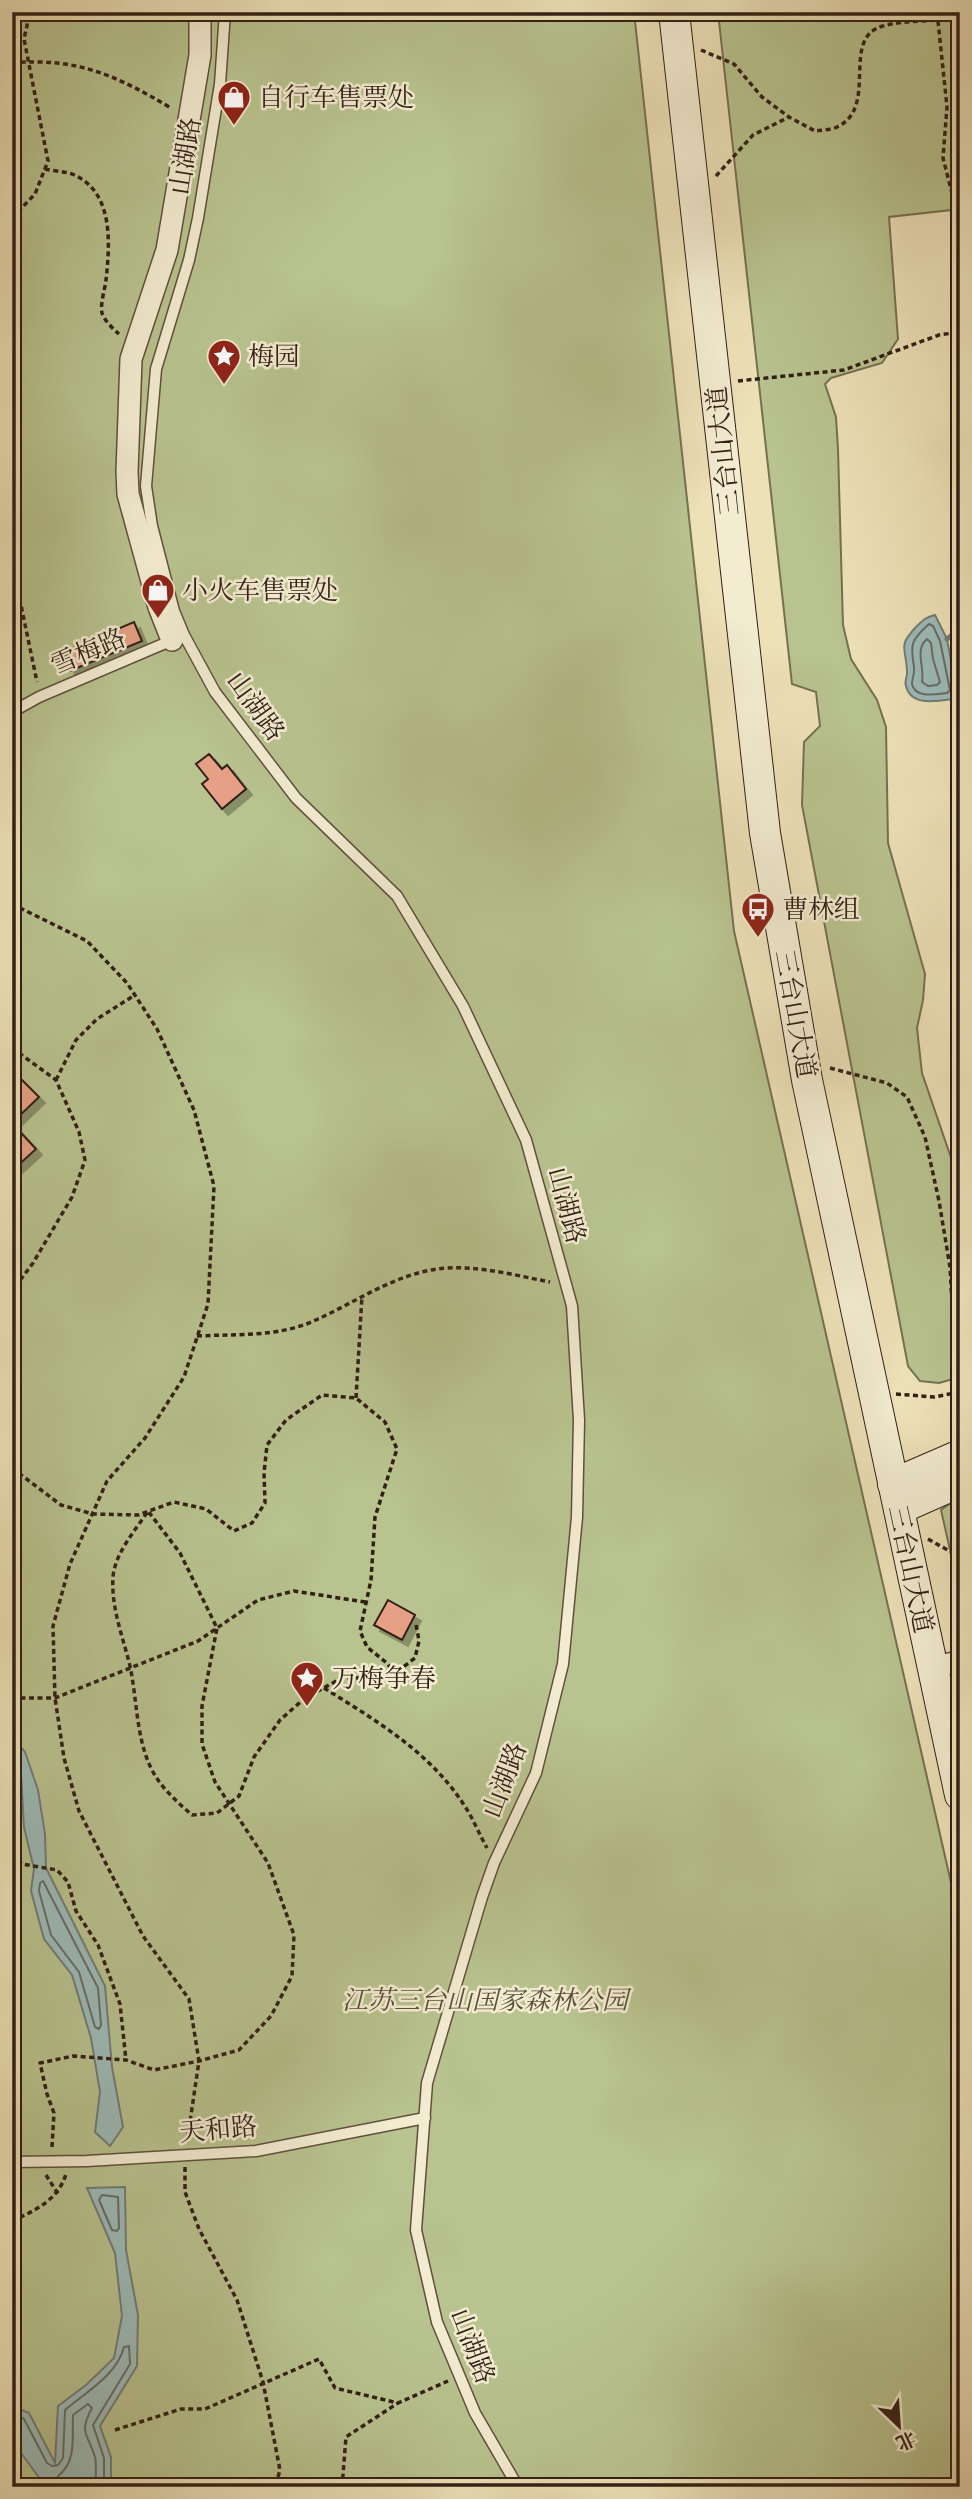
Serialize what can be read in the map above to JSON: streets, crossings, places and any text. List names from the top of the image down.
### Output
{
  "streets": {
    "main road": ["三台山大道"],
    "lane": ["山湖路", "雪梅路", "天和路"]
  },
  "crossings": [
    ["山湖路", "雪梅路"],
    ["山湖路", "天和路"]
  ],
  "parks": ["江苏三台山国家森林公园"],
  "places": {
    "shop": ["自行车售票处", "小火车售票处"],
    "place": ["梅园", "万梅争春"],
    "bus stop": ["曹林组"]
  },
  "north": "bottom right"
}
